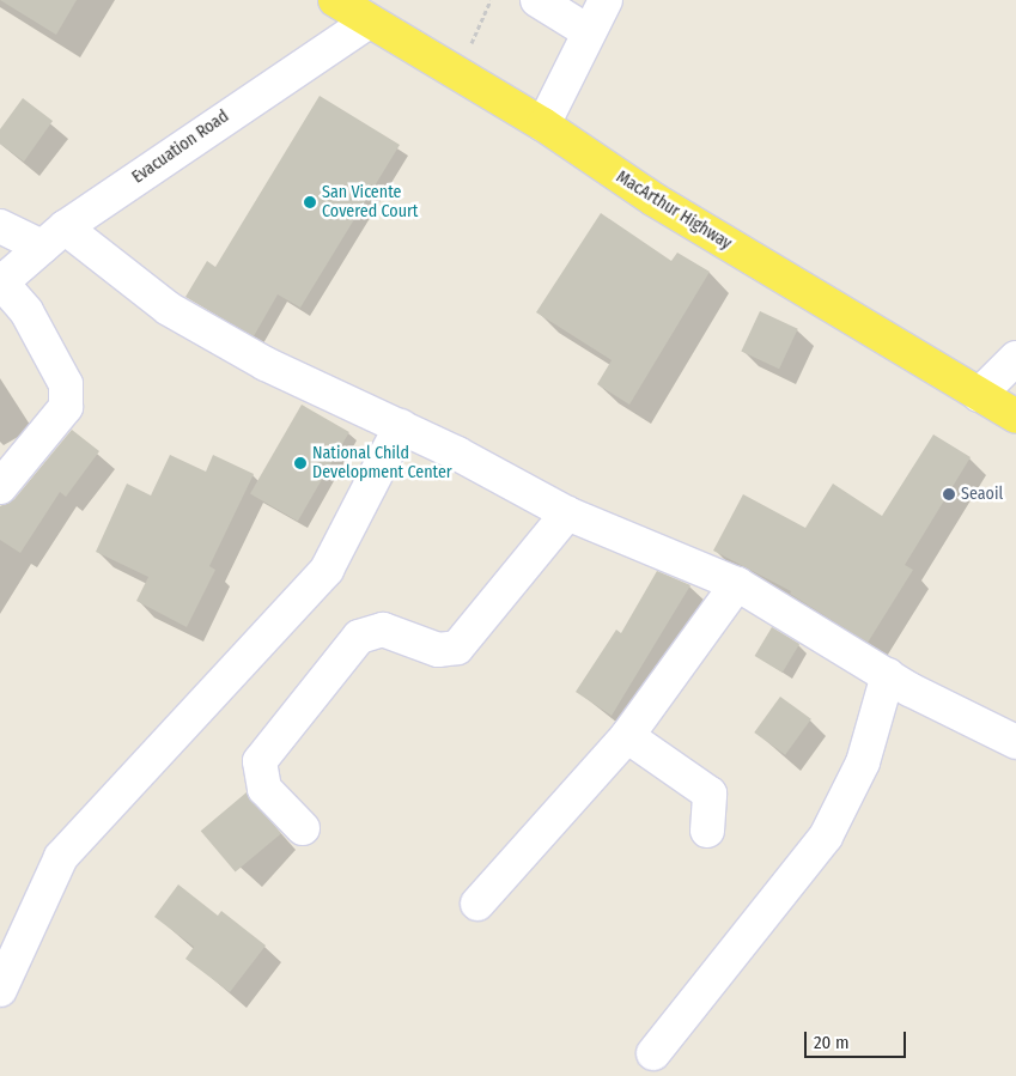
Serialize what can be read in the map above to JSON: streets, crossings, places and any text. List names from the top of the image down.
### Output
{
  "streets": {
    "main road": ["MacArthur Highway"],
    "street": ["Evacuation Road"]
  },
  "crossings": [
    ["Evacuation Road", "MacArthur Highway"]
  ],
  "places": ["San Vicente Covered Court", "National Child Development Center", "Seaoil"],
  "scale_bar": "20 m"
}
